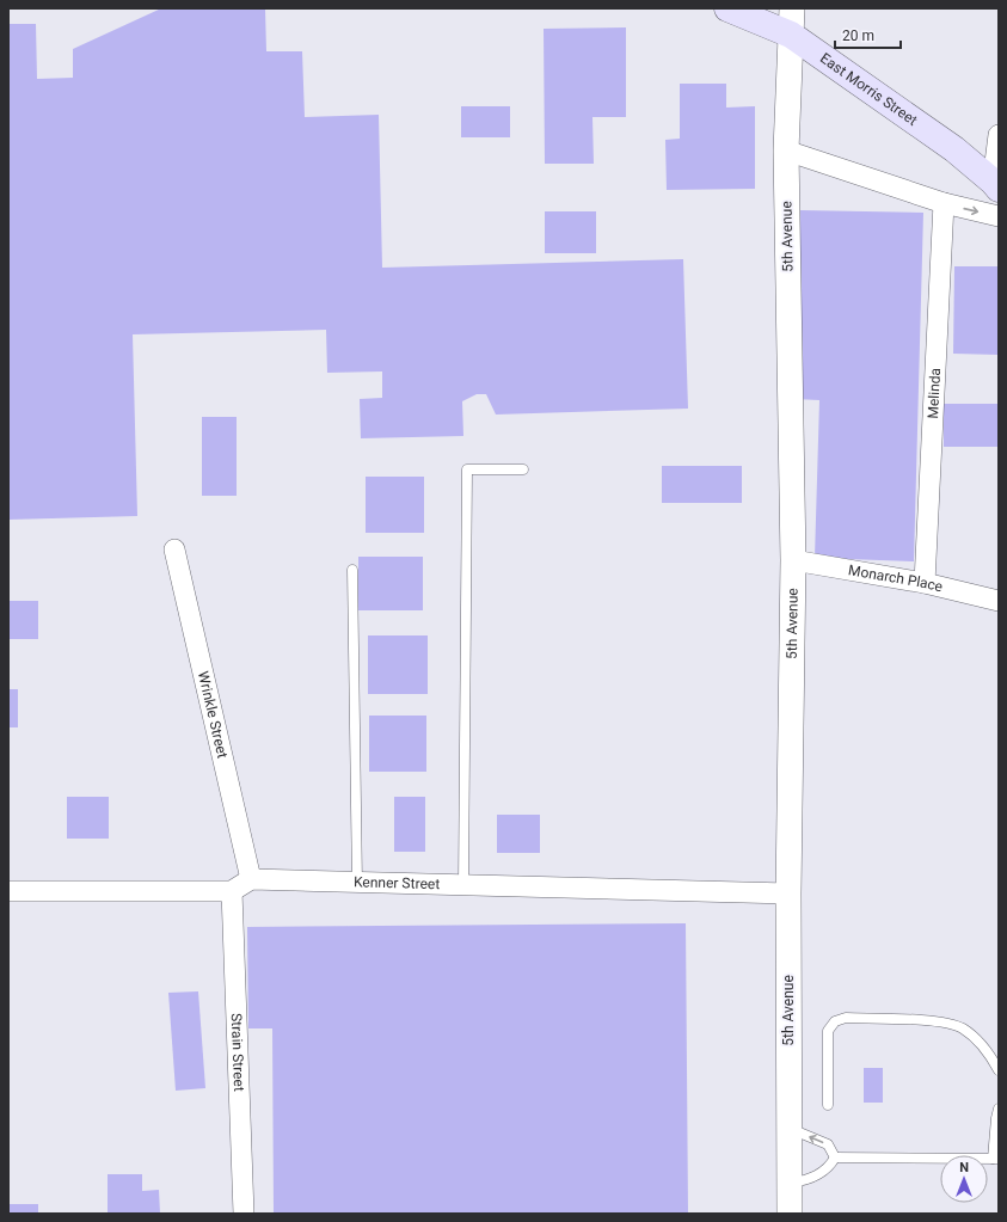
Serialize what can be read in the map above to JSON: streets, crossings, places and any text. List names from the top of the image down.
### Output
{
  "streets": {
    "main road": ["East Morris Street"],
    "street": [
      "5th Avenue",
      "Melinda",
      "Monarch Place",
      "Wrinkle Street",
      "Kenner Street",
      "Strain Street"
    ]
  },
  "crossings": [
    ["East Morris Street", "5th Avenue"],
    ["5th Avenue", "Monarch Place"],
    ["5th Avenue", "Kenner Street"],
    ["Melinda", "Monarch Place"],
    ["Wrinkle Street", "Kenner Street"]
  ],
  "scale_bar": "20 m",
  "north": "top"
}
